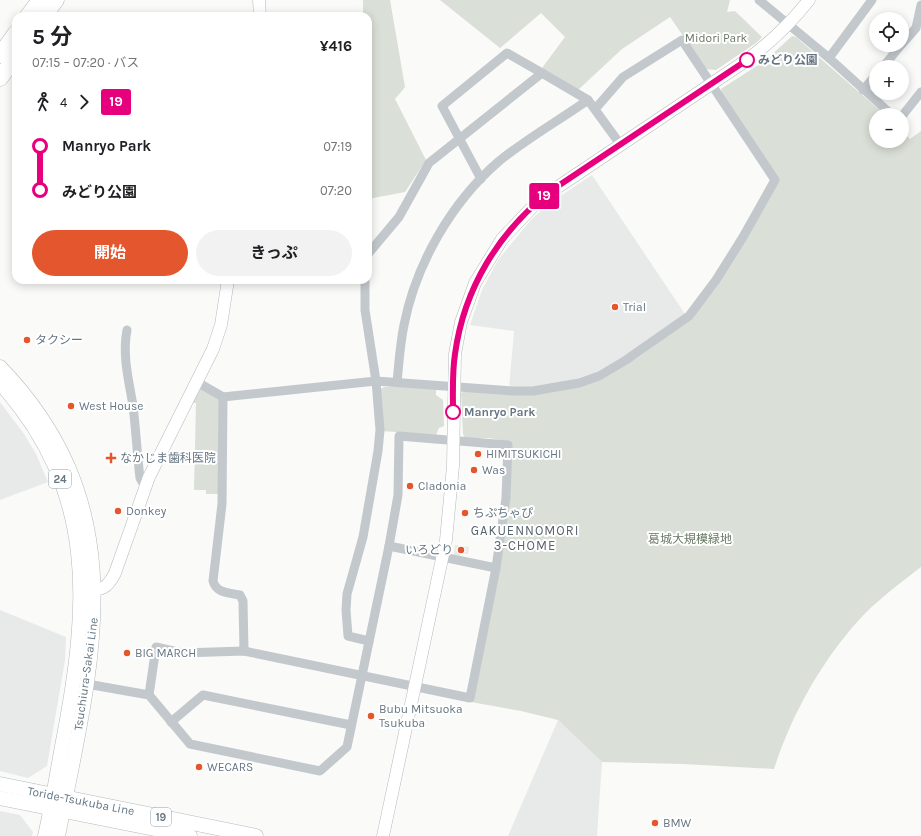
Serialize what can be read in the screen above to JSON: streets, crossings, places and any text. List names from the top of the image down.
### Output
{
  "streets": {
    "main road": [
      "24",
      "Tsuchiura-Sakai Line",
      "Toride-Tsukuba Line",
      "19"
    ]
  },
  "crossings": [
    ["Tsuchiura-Sakai Line", "Toride-Tsukuba Line"]
  ],
  "districts": ["GAKUENNOMORI 3-CHOME"],
  "parks": ["Midori Park", "葛城大規模緑地"],
  "places": {
    "other": [
      "みどり公園",
      "Trial",
      "タクシー",
      "West House",
      "Manryo Park",
      "HIMITSUKICHI",
      "Was",
      "Cladonia",
      "Donkey",
      "ちぷちゃぴ",
      "いろどり",
      "BIG MARCH",
      "Bubu Mitsuoka Tsukuba",
      "WECARS",
      "BMW"
    ],
    "health": ["なかじま歯科医院"]
  },
  "lines": ["bus line 19"],
  "page": {
    "on_map": "19",
    "map_buttons": ["+", "−"],
    "heading": ["5 分", "07:15 – 07:20 · バス", "¥416"],
    "legs": ["4", "19"],
    "list": [
      {
        "name": "Manryo Park",
        "value": "07:19"
      },
      {
        "name": "みどり公園",
        "value": "07:20"
      }
    ],
    "buttons": ["開始", "きっぷ"]
  }
}
